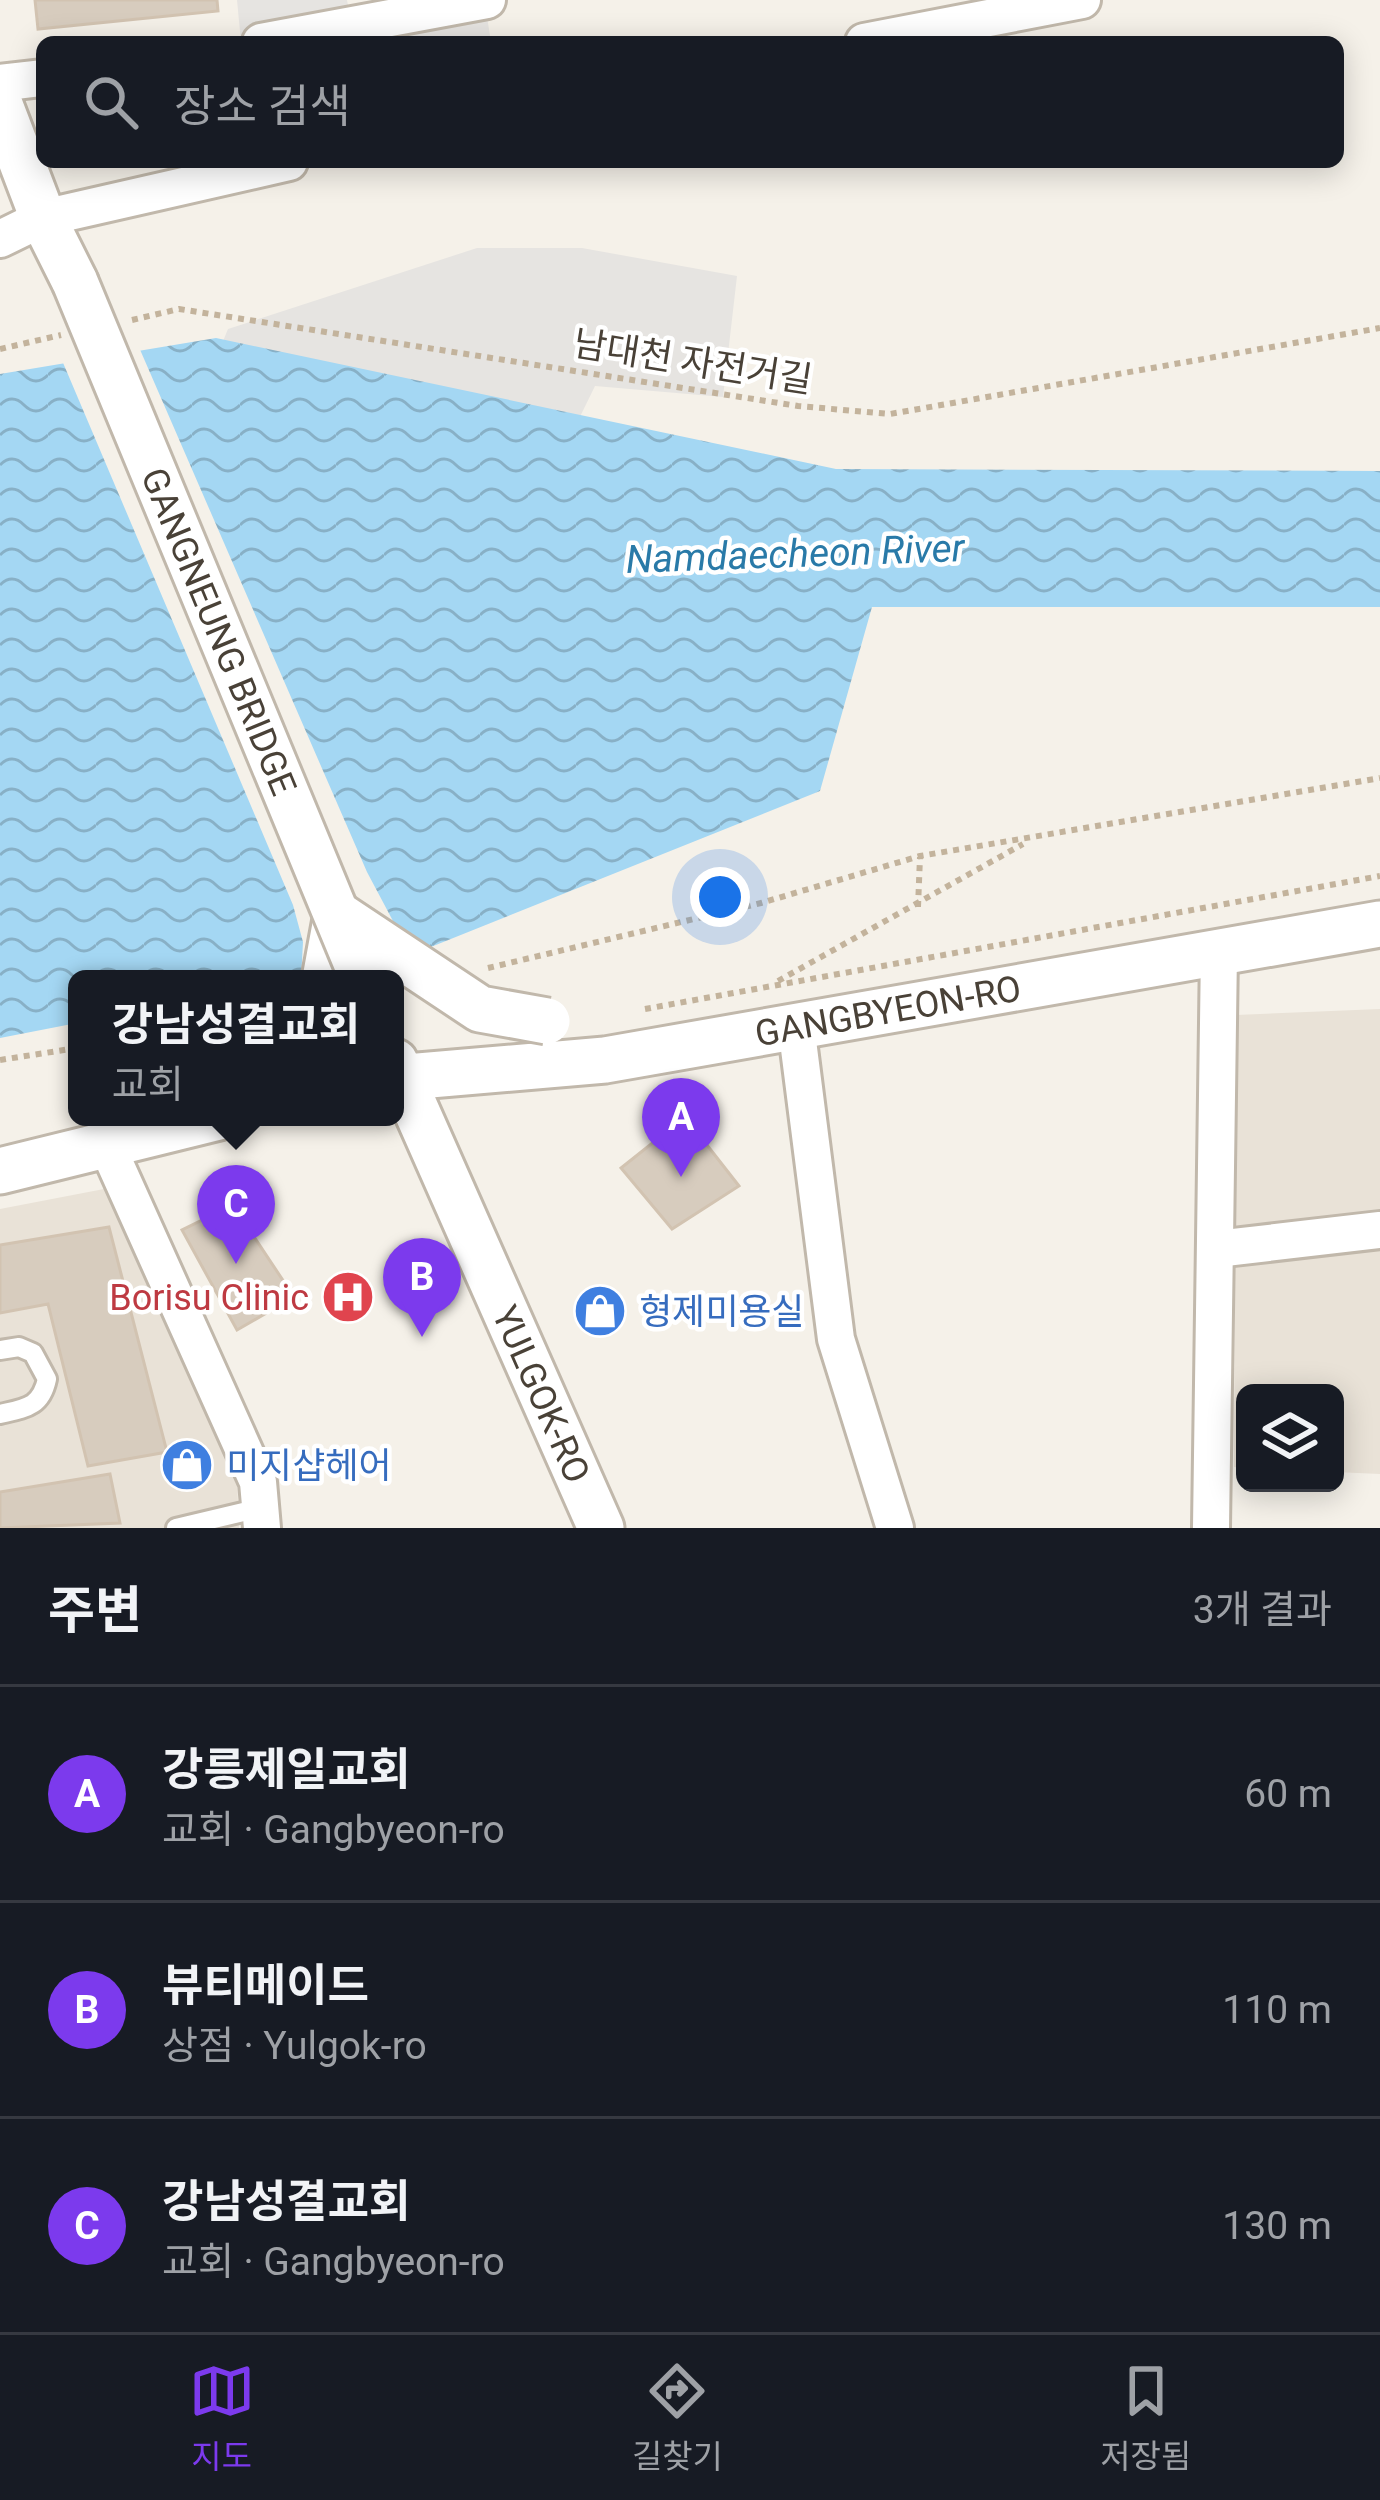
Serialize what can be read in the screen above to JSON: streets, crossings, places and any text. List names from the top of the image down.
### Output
{
  "streets": {
    "street": ["GANGNEUNG BRIDGE", "GANGBYEON-RO", "YULGOK-RO"],
    "path": ["남대천 자전거길"]
  },
  "water": ["Namdaecheon River"],
  "places": {
    "hospital": ["Borisu Clinic"],
    "shop": ["형제미용실", "미지샵헤어"]
  },
  "page": {
    "search": "장소 검색",
    "popup": ["강남성결교회", "교회"],
    "pins": ["A", "C", "B"],
    "heading": ["주변", "3개 결과"],
    "list": [
      {
        "mark": "A",
        "name": "강릉제일교회",
        "note": "교회 · Gangbyeon-ro",
        "value": "60 m"
      },
      {
        "mark": "B",
        "name": "뷰티메이드",
        "note": "상점 · Yulgok-ro",
        "value": "110 m"
      },
      {
        "mark": "C",
        "name": "강남성결교회",
        "note": "교회 · Gangbyeon-ro",
        "value": "130 m"
      }
    ],
    "nav": ["지도", "길찾기", "저장됨"]
  }
}
